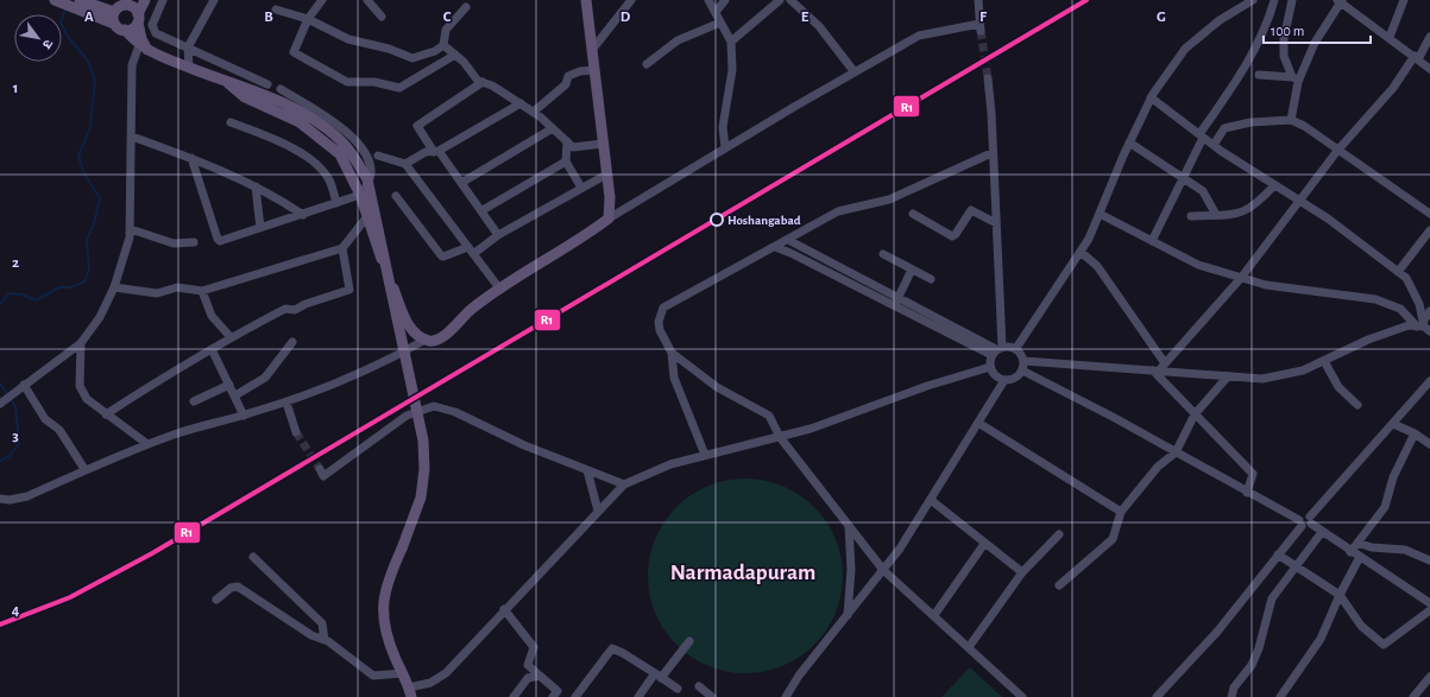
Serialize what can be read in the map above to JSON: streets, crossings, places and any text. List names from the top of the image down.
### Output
{
  "districts": ["Narmadapuram"],
  "places": ["Hoshangabad"],
  "lines": ["transit line R1"],
  "scale_bar": "100 m",
  "north": "bottom right",
  "grid": {
    "columns": [
      "A",
      "B",
      "C",
      "D",
      "E",
      "F",
      "G"
    ],
    "rows": [
      "1",
      "2",
      "3",
      "4"
    ]
  }
}
